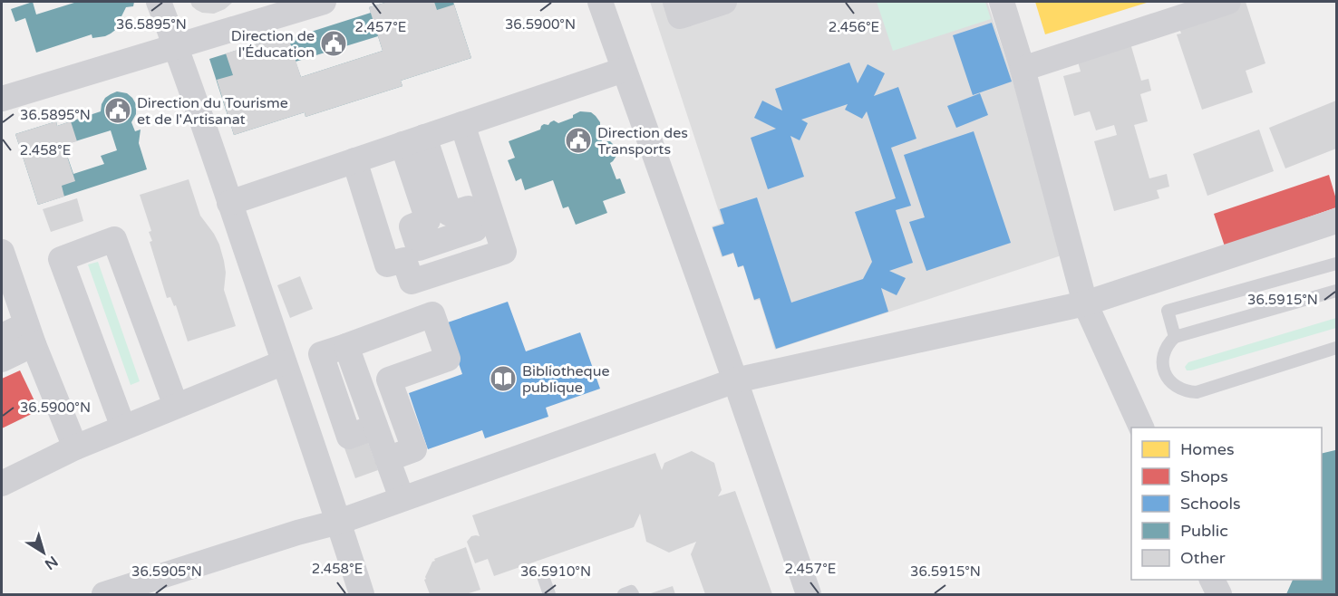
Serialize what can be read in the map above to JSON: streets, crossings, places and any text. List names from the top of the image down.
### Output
{
  "places": {
    "public building": ["Direction de l'Éducation", "Direction du Tourisme et de l'Artisanat", "Direction des Transports"],
    "library": ["Bibliotheque publique"]
  },
  "legend": [
    "Homes",
    "Shops",
    "Schools",
    "Public",
    "Other"
  ],
  "north": "bottom right",
  "coordinates": [
    "36.5895°N",
    "36.5900°N",
    "2.457°E",
    "2.456°E",
    "2.458°E",
    "36.5915°N",
    "36.5905°N",
    "36.5910°N"
  ]
}
